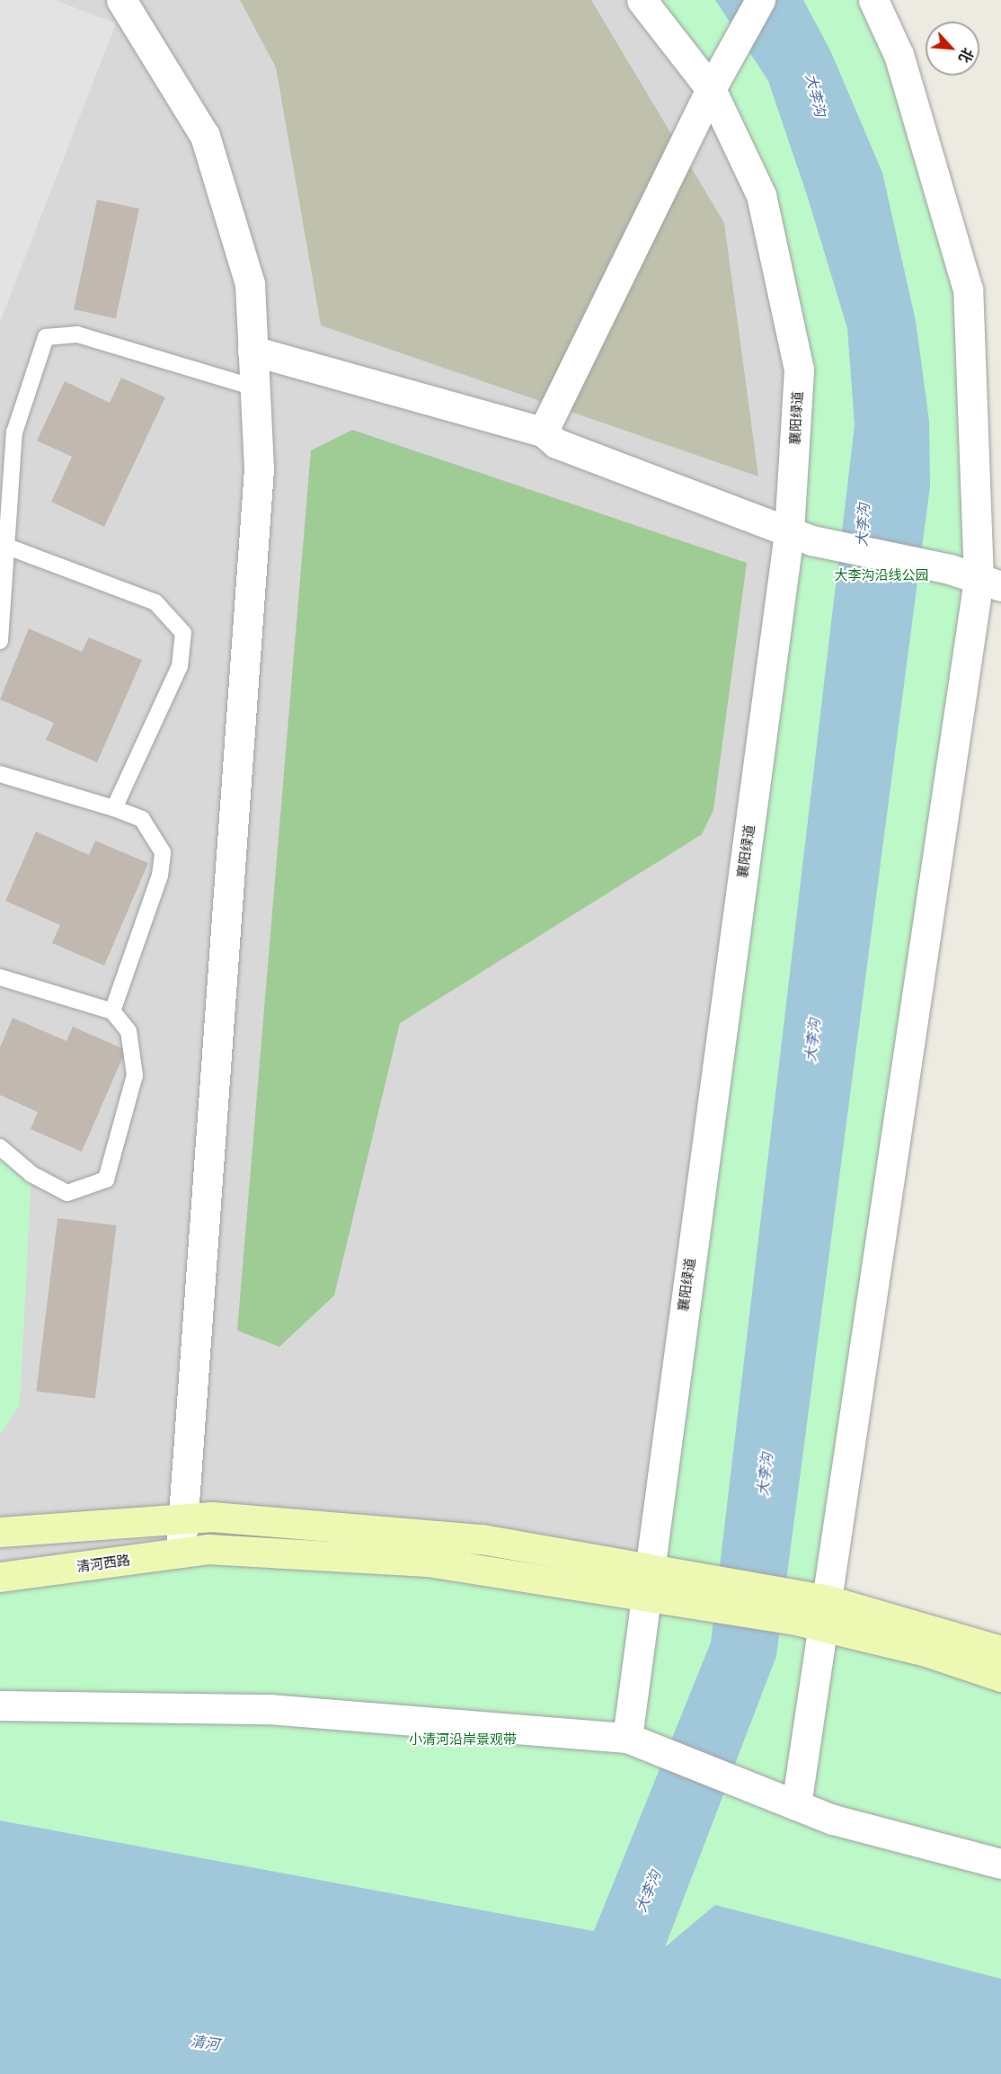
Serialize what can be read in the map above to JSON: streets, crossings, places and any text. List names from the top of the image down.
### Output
{
  "streets": {
    "main road": ["清河西路"],
    "street": ["襄阳绿道"]
  },
  "crossings": [
    ["襄阳绿道", "清河西路"]
  ],
  "water": ["大李沟", "清河"],
  "parks": ["大李沟沿线公园", "小清河沿岸景观带"],
  "north": "bottom right"
}
